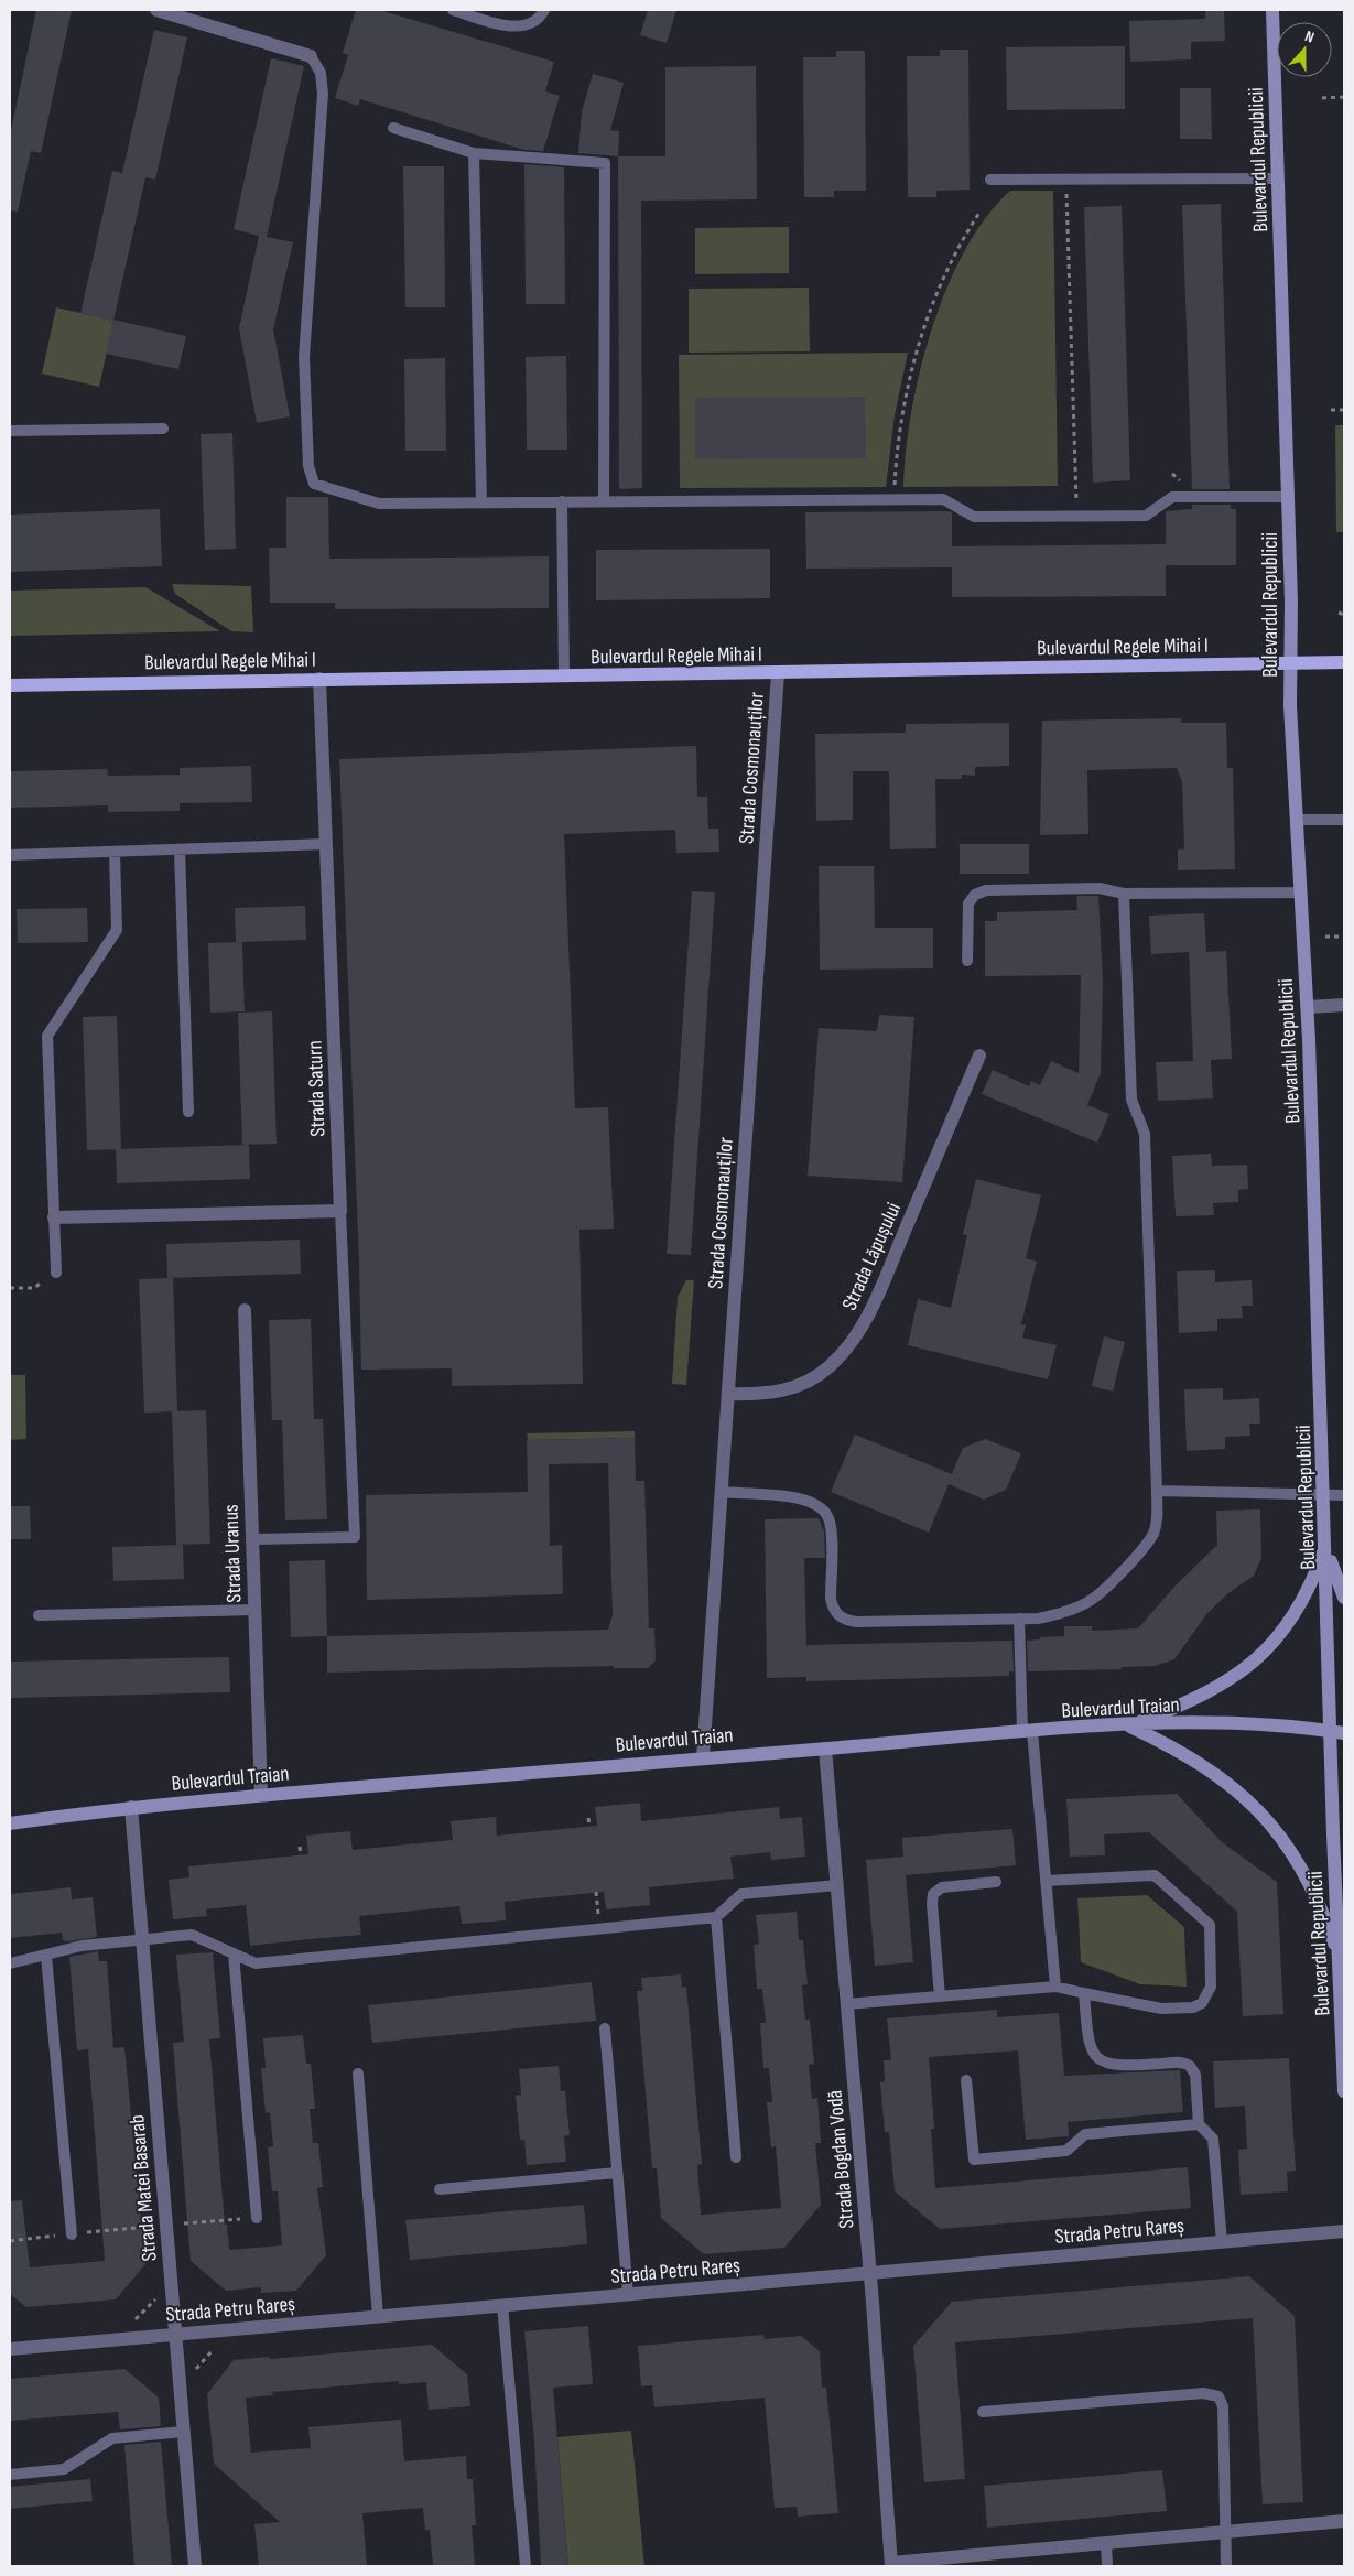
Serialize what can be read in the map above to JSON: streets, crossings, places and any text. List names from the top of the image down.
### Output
{
  "streets": {
    "main road": ["Bulevardul Regele Mihai I"],
    "street": [
      "Bulevardul Republicii",
      "Strada Cosmonauților",
      "Strada Saturn",
      "Strada Lăpușului",
      "Strada Uranus",
      "Bulevardul Traian",
      "Strada Bogdan Vodă",
      "Strada Matei Basarab",
      "Strada Petru Rareș"
    ]
  },
  "crossings": [
    ["Bulevardul Republicii", "Bulevardul Regele Mihai I"],
    ["Bulevardul Republicii", "Bulevardul Traian"],
    ["Bulevardul Regele Mihai I", "Strada Cosmonauților"],
    ["Bulevardul Regele Mihai I", "Strada Saturn"],
    ["Strada Cosmonauților", "Strada Lăpușului"],
    ["Strada Cosmonauților", "Bulevardul Traian"],
    ["Strada Uranus", "Bulevardul Traian"],
    ["Bulevardul Traian", "Strada Bogdan Vodă"],
    ["Bulevardul Traian", "Strada Matei Basarab"],
    ["Strada Bogdan Vodă", "Strada Petru Rareș"],
    ["Strada Matei Basarab", "Strada Petru Rareș"]
  ],
  "north": "top"
}
